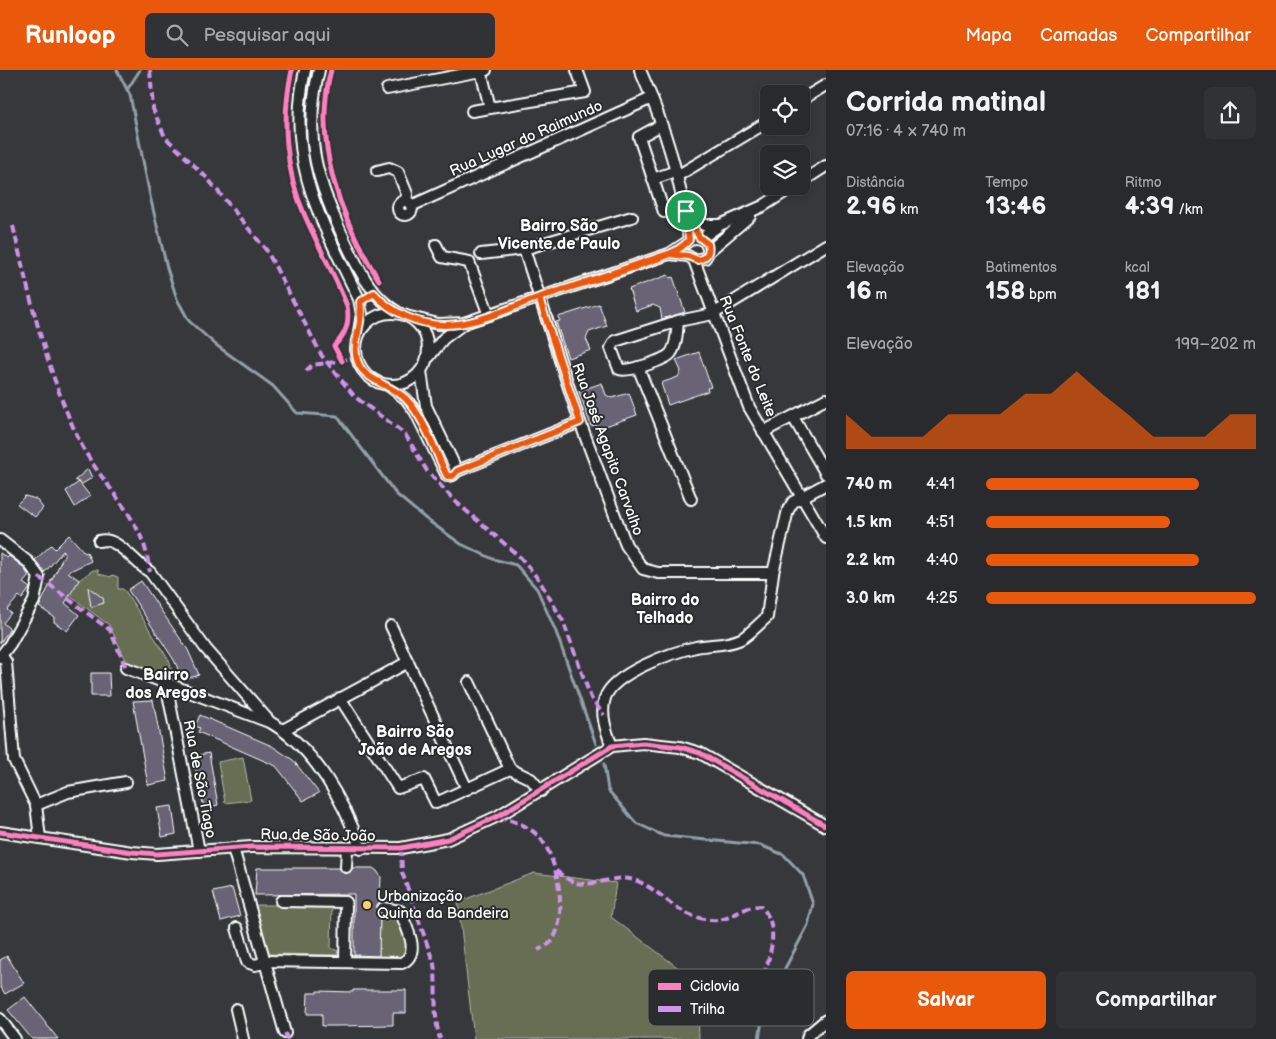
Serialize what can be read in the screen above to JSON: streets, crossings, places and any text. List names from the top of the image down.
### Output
{
  "streets": {
    "street": [
      "Rua Lugar do Raimundo",
      "Rua Fonte do Leite",
      "Rua José Agapito Carvalho",
      "Rua de São Tiago",
      "Rua de São João"
    ]
  },
  "crossings": [
    ["Rua de São Tiago", "Rua de São João"]
  ],
  "districts": [
    "Bairro São Vicente de Paulo",
    "Bairro do Telhado",
    "Bairro dos Aregos",
    "Bairro São João de Aregos"
  ],
  "places": ["Urbanização Quinta da Bandeira"],
  "legend": ["Ciclovia", "Trilha"],
  "page": {
    "header": "Runloop",
    "search": "Pesquisar aqui",
    "nav": ["Mapa", "Camadas", "Compartilhar"],
    "heading": ["Corrida matinal", "07:16 · 4 × 740 m"],
    "stats": [
      ["Distância", "2.96 km"],
      ["Tempo", "13:46"],
      ["Ritmo", "4:39 /km"],
      ["Elevação", "16 m"],
      ["Batimentos", "158 bpm"],
      ["kcal", "181"]
    ],
    "chart": ["Elevação", "199–202 m"],
    "list": [
      {
        "name": "740 m",
        "note": "4:41"
      },
      {
        "name": "1.5 km",
        "note": "4:51"
      },
      {
        "name": "2.2 km",
        "note": "4:40"
      },
      {
        "name": "3.0 km",
        "note": "4:25"
      }
    ],
    "buttons": ["Salvar", "Compartilhar"]
  }
}
